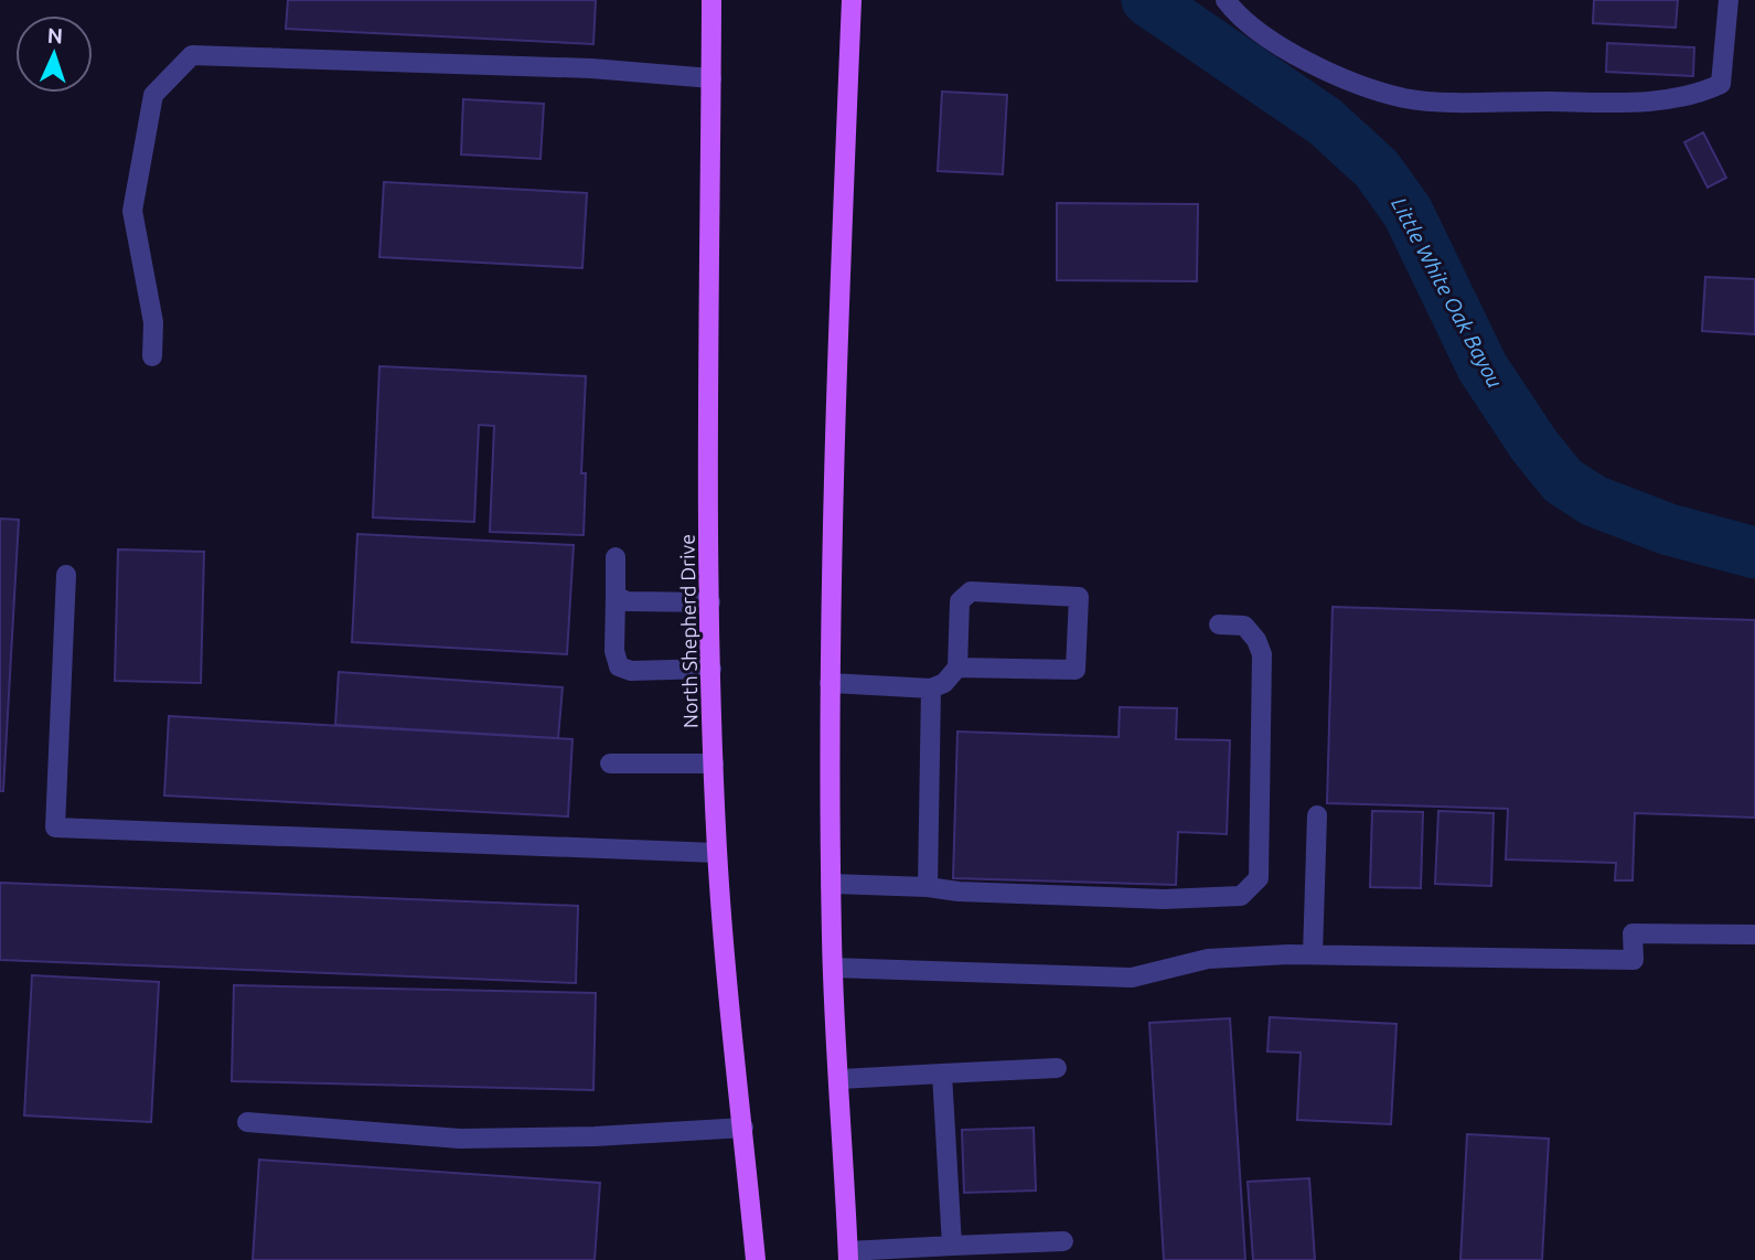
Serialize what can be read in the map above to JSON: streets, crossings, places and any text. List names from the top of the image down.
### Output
{
  "streets": {
    "main road": ["North Shepherd Drive"]
  },
  "water": ["Little White Oak Bayou"],
  "north": "top"
}
